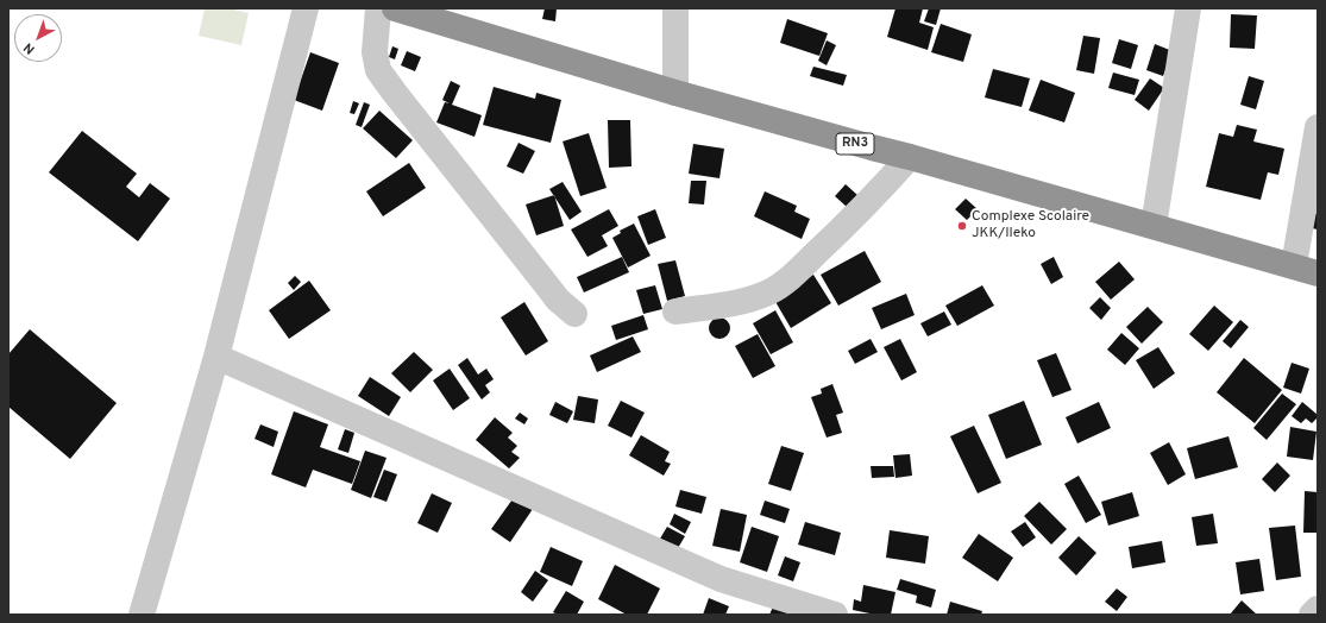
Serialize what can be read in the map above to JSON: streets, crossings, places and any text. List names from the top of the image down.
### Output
{
  "streets": {
    "highway": ["RN3"]
  },
  "places": ["Complexe Scolaire JKK/Ileko"],
  "north": "bottom left"
}
